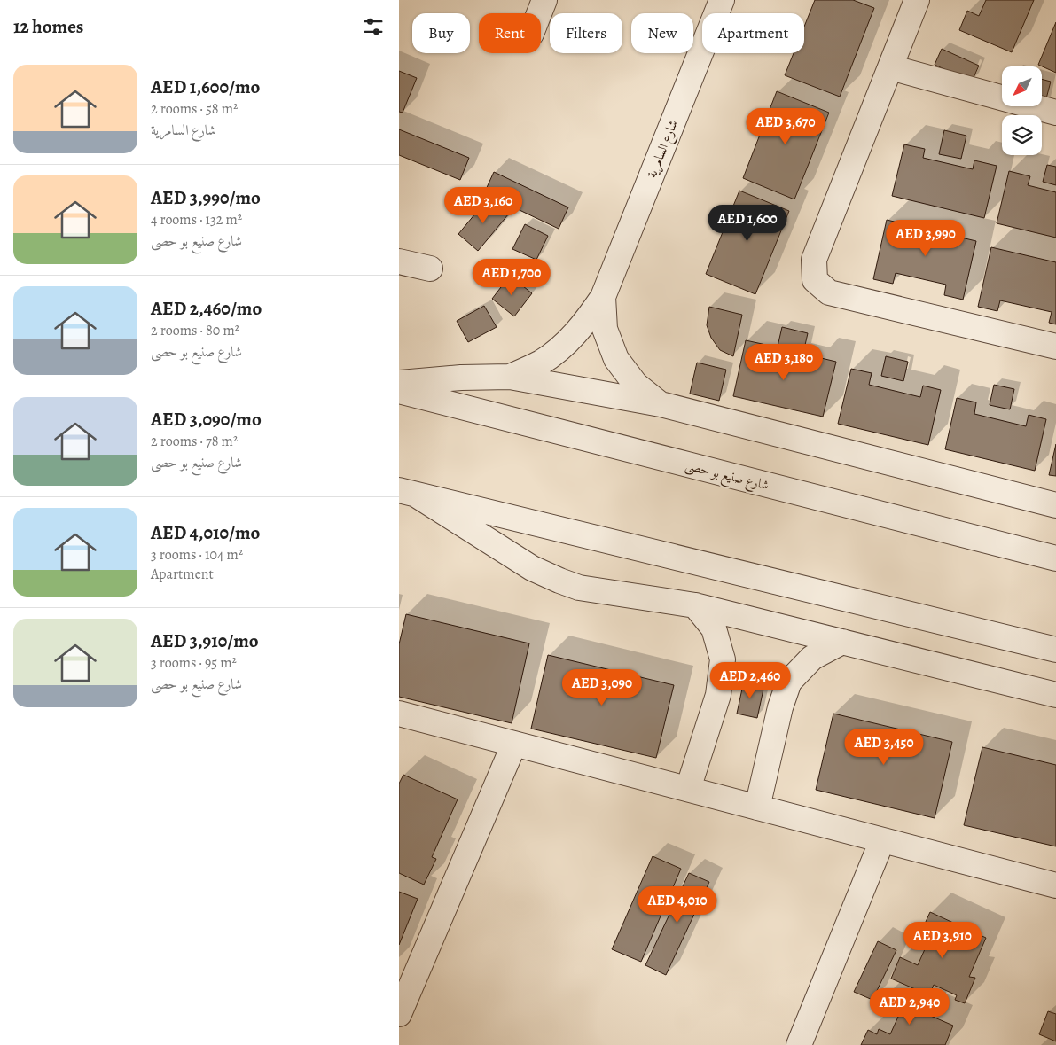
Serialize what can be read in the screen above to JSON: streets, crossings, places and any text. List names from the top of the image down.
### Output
{
  "streets": {
    "street": ["شارع السامرية", "شارع صنيع بو حصى"]
  },
  "north": "bottom left",
  "page": {
    "heading": "12 homes",
    "chip": [
      "Buy",
      "Rent",
      "Filters",
      "New",
      "Apartment"
    ],
    "list": [
      {
        "name": "AED 1,600/mo",
        "note": "2 rooms · 58 m² · شارع السامرية"
      },
      {
        "name": "AED 3,990/mo",
        "note": "4 rooms · 132 m² · شارع صنيع بو حصى"
      },
      {
        "name": "AED 2,460/mo",
        "note": "2 rooms · 80 m² · شارع صنيع بو حصى"
      },
      {
        "name": "AED 3,090/mo",
        "note": "2 rooms · 78 m² · شارع صنيع بو حصى"
      },
      {
        "name": "AED 4,010/mo",
        "note": "3 rooms · 104 m² · Apartment"
      },
      {
        "name": "AED 3,910/mo",
        "note": "3 rooms · 95 m² · شارع صنيع بو حصى"
      }
    ],
    "price": [
      "AED 3,670",
      "AED 3,160",
      "AED 1,600",
      "AED 3,990",
      "AED 1,700",
      "AED 3,180",
      "AED 2,460",
      "AED 3,090",
      "AED 3,450",
      "AED 4,010",
      "AED 3,910",
      "AED 2,940"
    ]
  }
}
